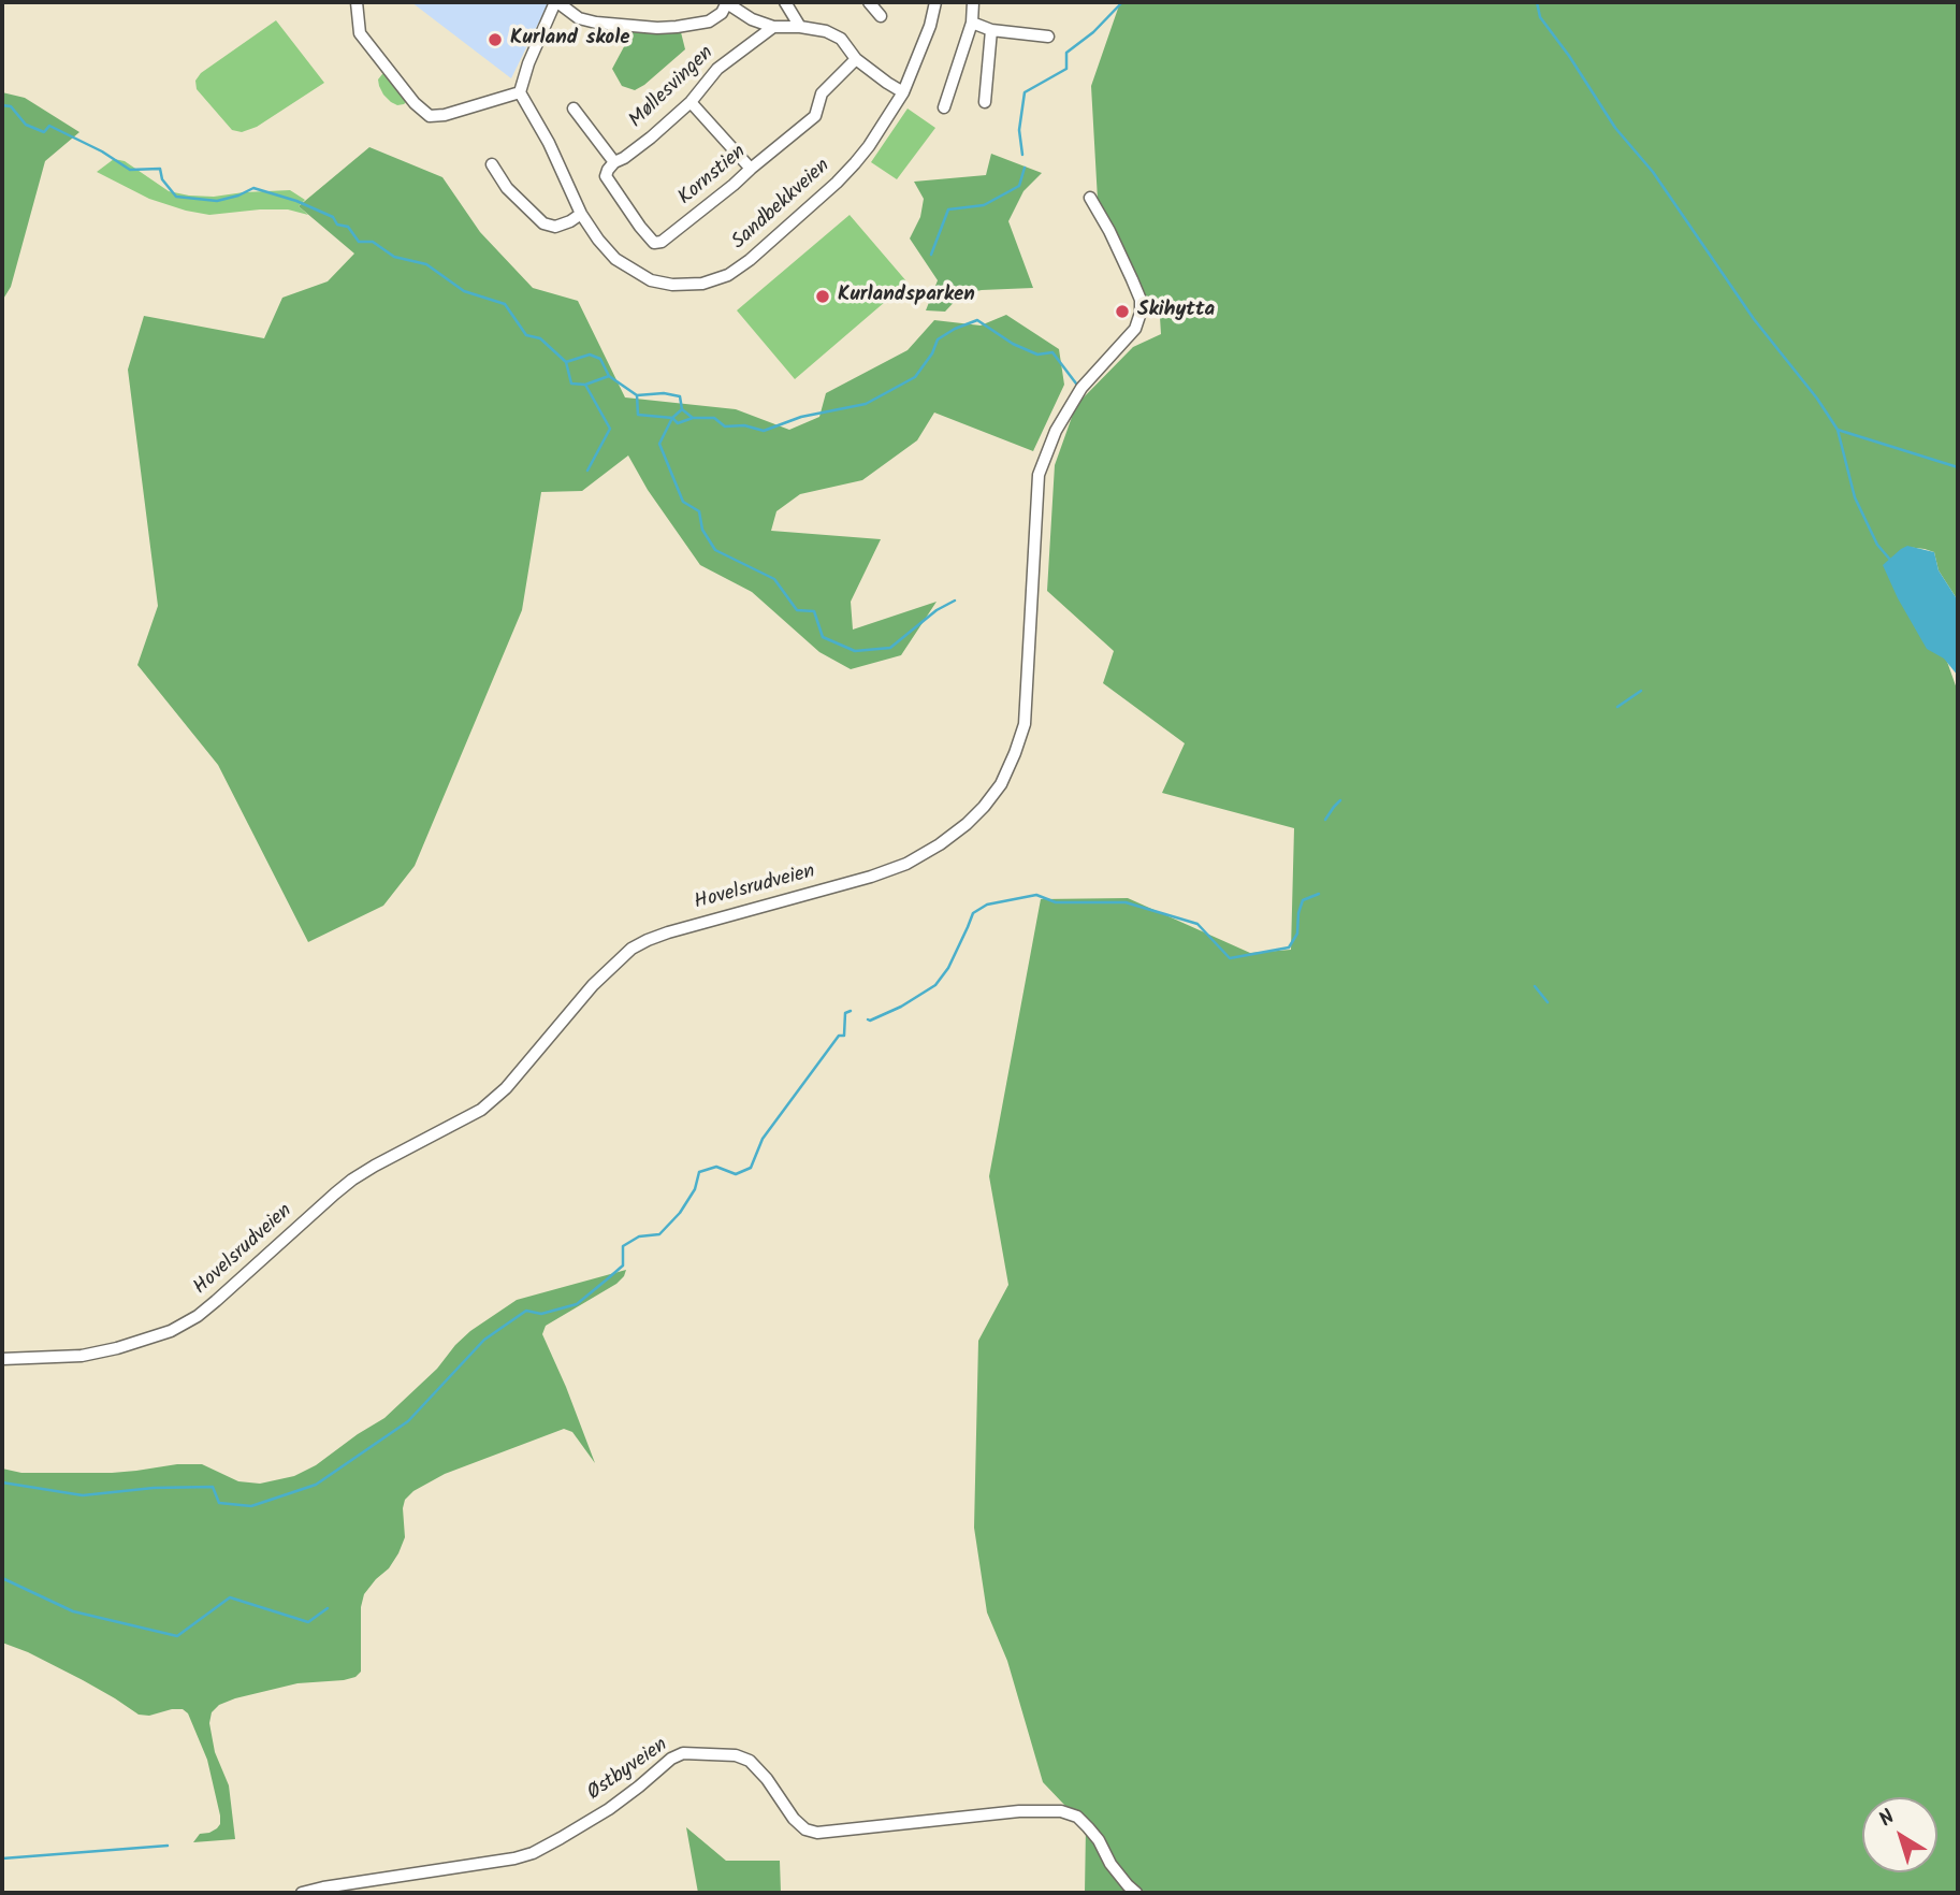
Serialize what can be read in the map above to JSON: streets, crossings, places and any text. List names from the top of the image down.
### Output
{
  "streets": {
    "street": [
      "Møllesvingen",
      "Kornstien",
      "Sandbekkveien",
      "Hovelsrudveien",
      "Østbyveien"
    ]
  },
  "crossings": [
    ["Møllesvingen", "Kornstien"]
  ],
  "places": ["Kurland skole", "Kurlandsparken", "Skihytta"],
  "north": "top left"
}
